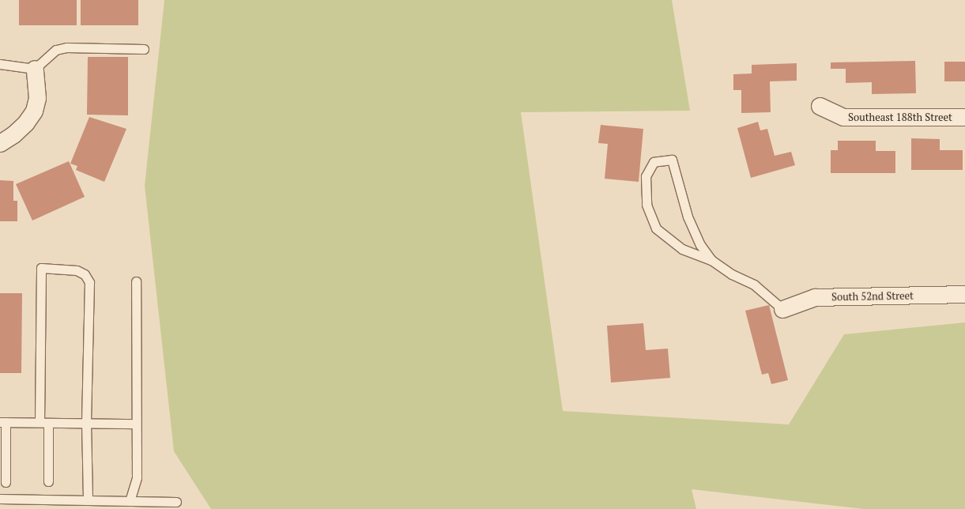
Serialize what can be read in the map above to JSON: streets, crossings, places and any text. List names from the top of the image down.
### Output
{
  "streets": {
    "street": ["Southeast 188th Street", "South 52nd Street"]
  }
}
